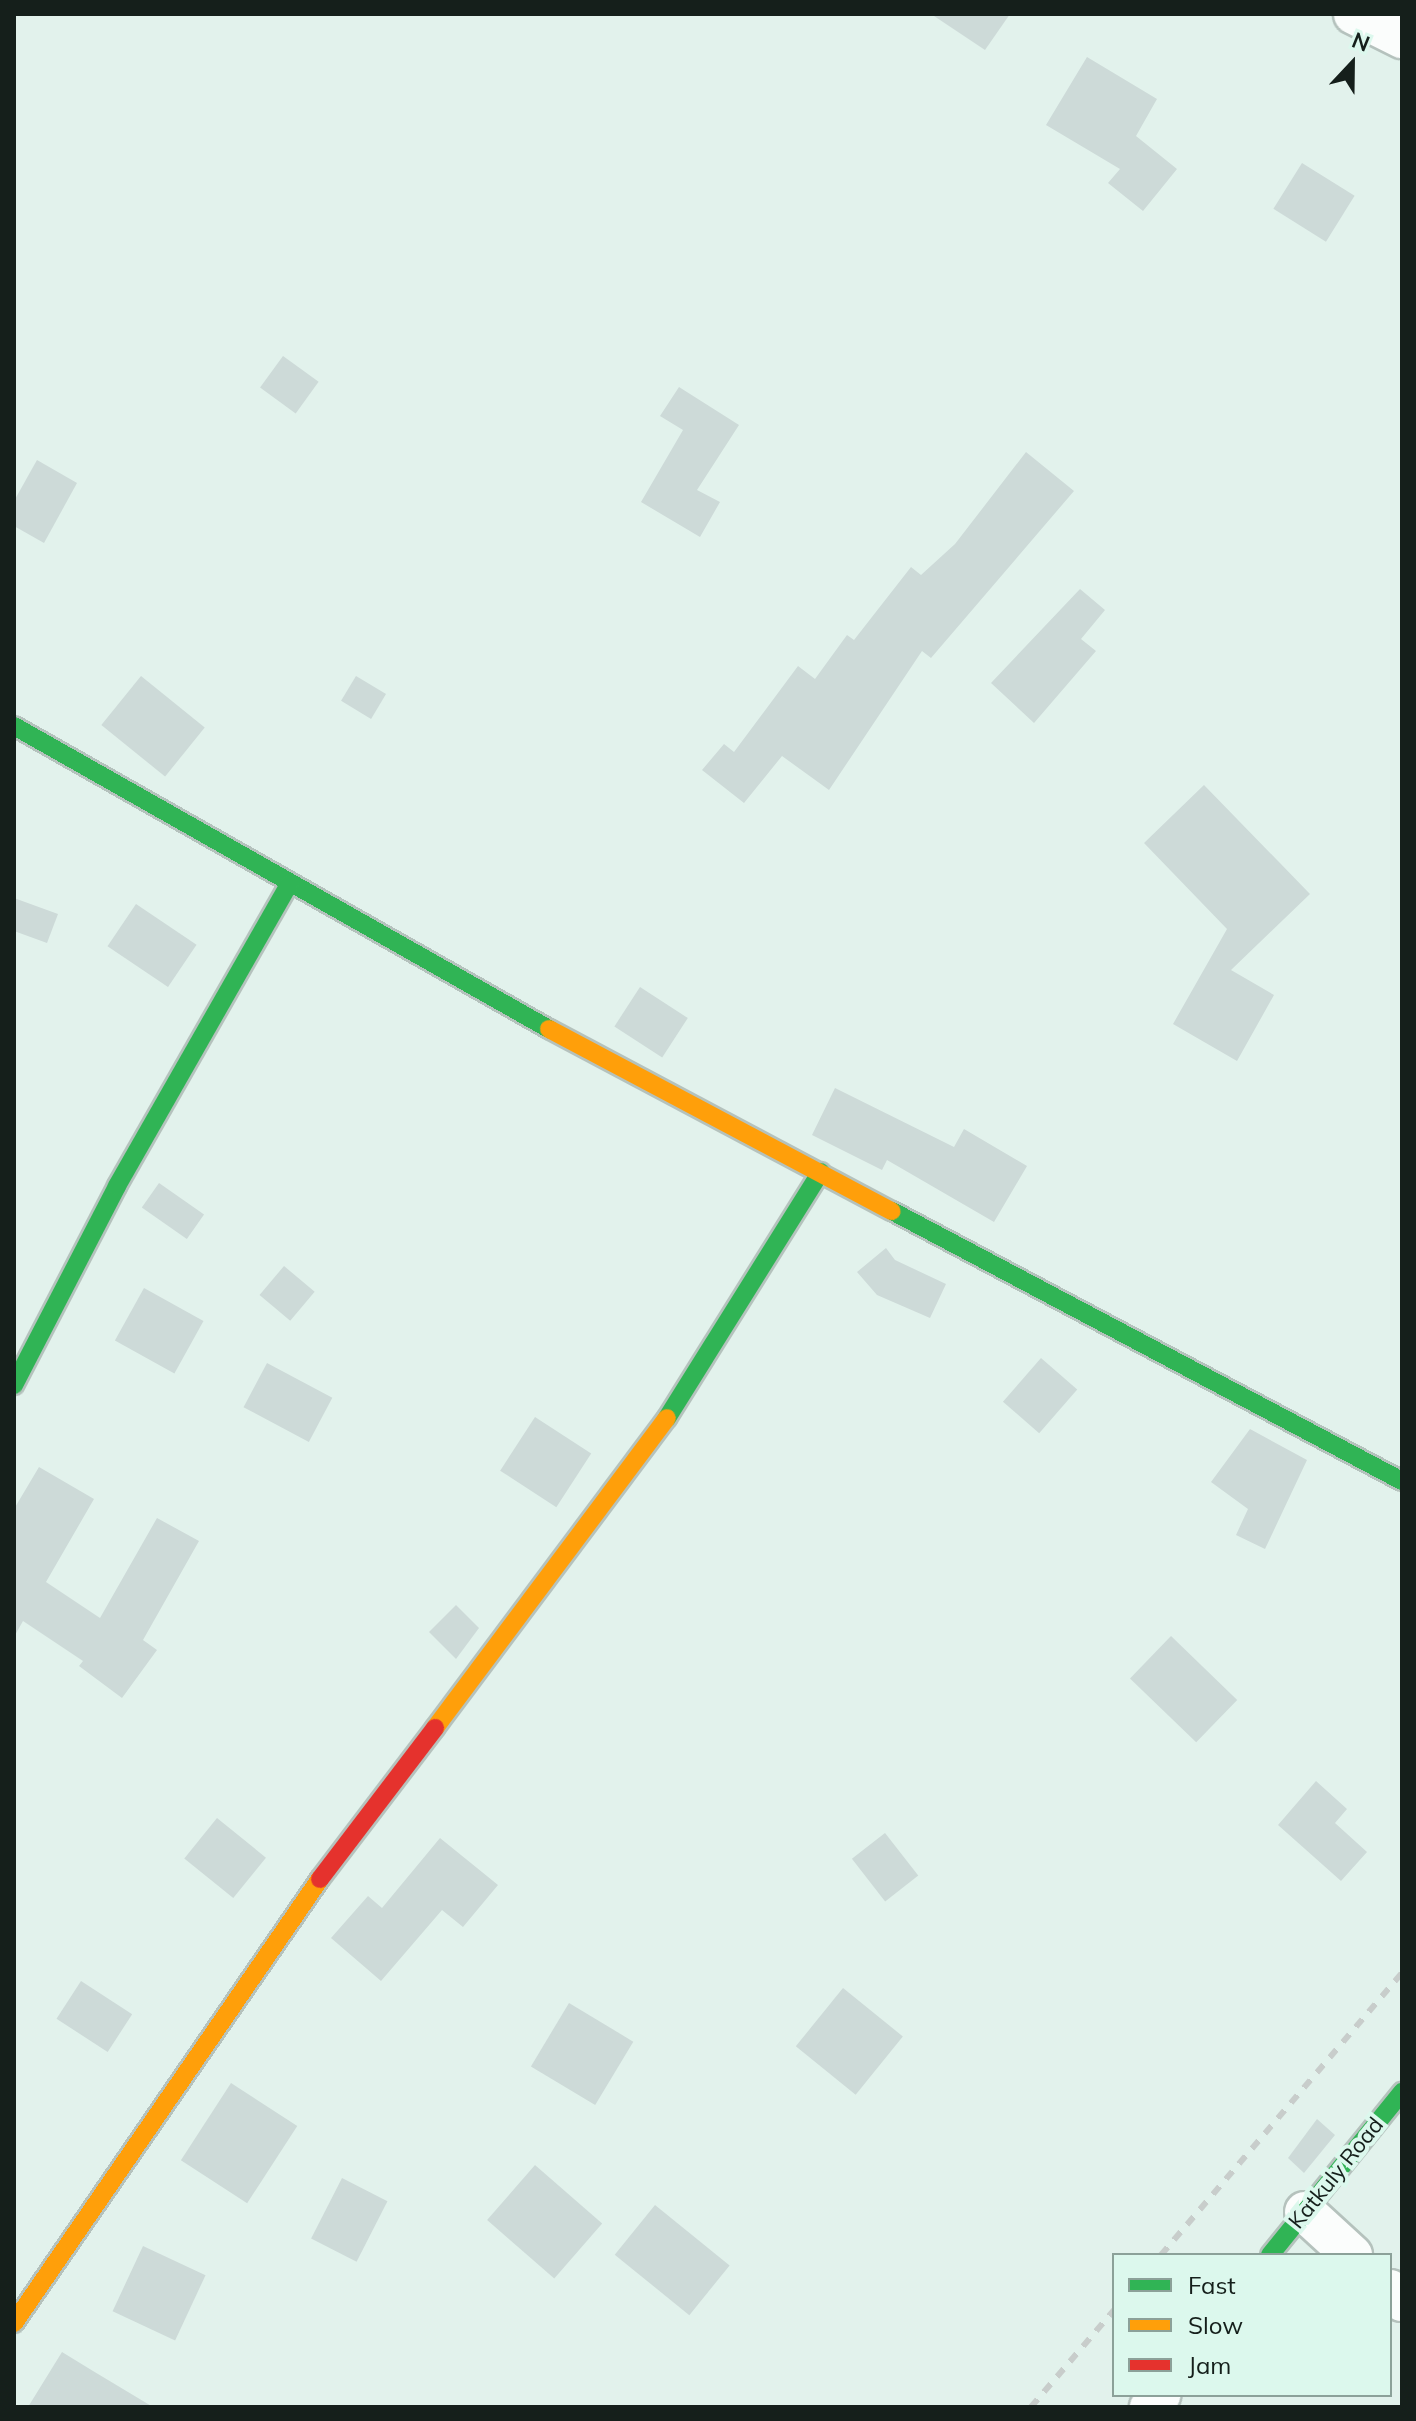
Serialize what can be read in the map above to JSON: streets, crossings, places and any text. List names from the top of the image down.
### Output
{
  "streets": {
    "street": ["Katkuly Road"]
  },
  "legend": ["Fast", "Slow", "Jam"],
  "north": "top"
}
